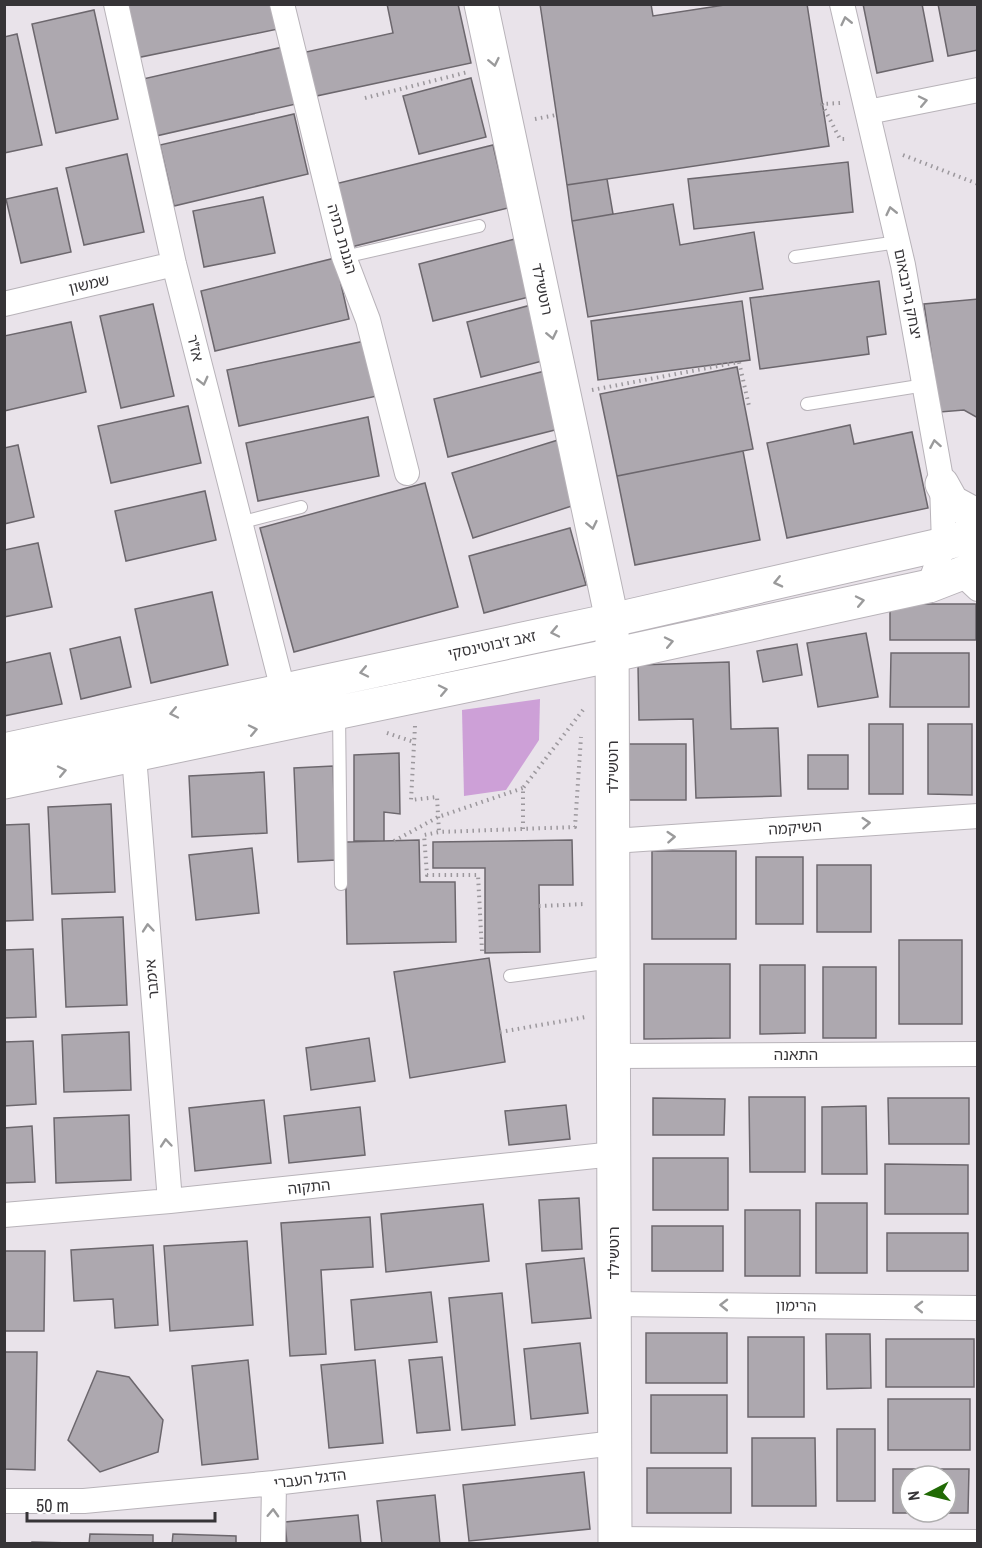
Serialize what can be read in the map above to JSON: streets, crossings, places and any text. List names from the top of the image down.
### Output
{
  "streets": {
    "main road": ["רוטשילד", "זאב ז'בוטינסקי"],
    "street": [
      "הגננת בתיה",
      "שמשון",
      "יצחק גרינבאום",
      "אז\"ר",
      "השיקמה",
      "אימבר",
      "התאנה",
      "התקוה",
      "הרימון",
      "הדגל העברי"
    ]
  },
  "crossings": [
    ["שמשון", "אז\"ר"],
    ["רוטשילד", "זאב ז'בוטינסקי"],
    ["רוטשילד", "השיקמה"],
    ["רוטשילד", "התאנה"],
    ["רוטשילד", "התקוה"],
    ["רוטשילד", "הרימון"],
    ["רוטשילד", "הדגל העברי"],
    ["יצחק גרינבאום", "זאב ז'בוטינסקי"],
    ["אז\"ר", "זאב ז'בוטינסקי"],
    ["אימבר", "התקוה"]
  ],
  "one_way": [
    "רוטשילד",
    "יצחק גרינבאום",
    "אז\"ר",
    "השיקמה",
    "אימבר",
    "הרימון"
  ],
  "scale_bar": "50 m",
  "north": "left"
}
